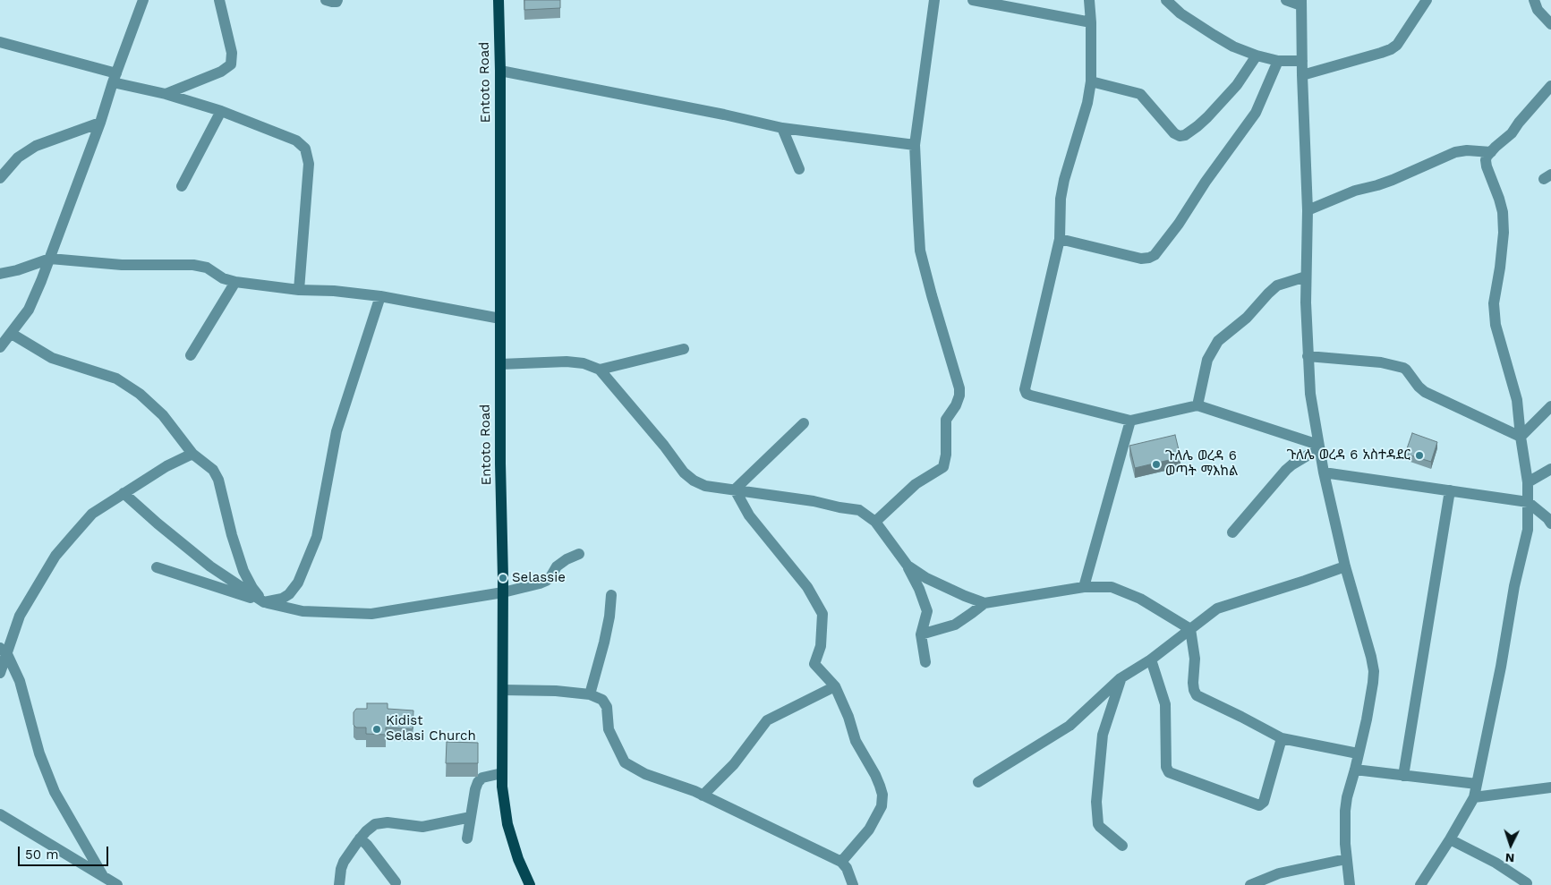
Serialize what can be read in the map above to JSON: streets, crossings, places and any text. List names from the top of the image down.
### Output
{
  "streets": {
    "main road": ["Entoto Road"]
  },
  "places": [
    "ጉለሌ ወረዳ 6 አስተዳደር",
    "ጉለሌ ወረዳ 6 ወጣት ማእከል",
    "Selassie",
    "Kidist Selasi Church"
  ],
  "scale_bar": "50 m",
  "north": "bottom"
}
